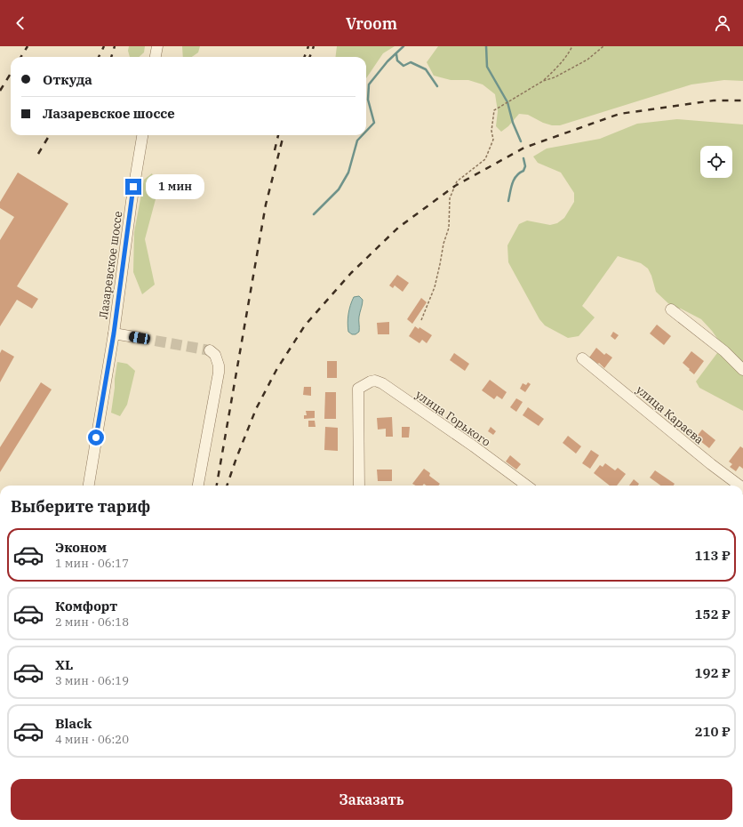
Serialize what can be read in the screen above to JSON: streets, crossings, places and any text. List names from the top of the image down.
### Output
{
  "streets": {
    "street": ["Лазаревское шоссе", "улица Караева", "улица Горького"]
  },
  "page": {
    "header": "Vroom",
    "banner": ["Откуда", "Лазаревское шоссе"],
    "bubble": "1 мин",
    "heading": "Выберите тариф",
    "list": [
      {
        "name": "Эконом",
        "note": "1 мин · 06:17",
        "value": "113 ₽"
      },
      {
        "name": "Комфорт",
        "note": "2 мин · 06:18",
        "value": "152 ₽"
      },
      {
        "name": "XL",
        "note": "3 мин · 06:19",
        "value": "192 ₽"
      },
      {
        "name": "Black",
        "note": "4 мин · 06:20",
        "value": "210 ₽"
      }
    ],
    "buttons": "Заказать"
  }
}
